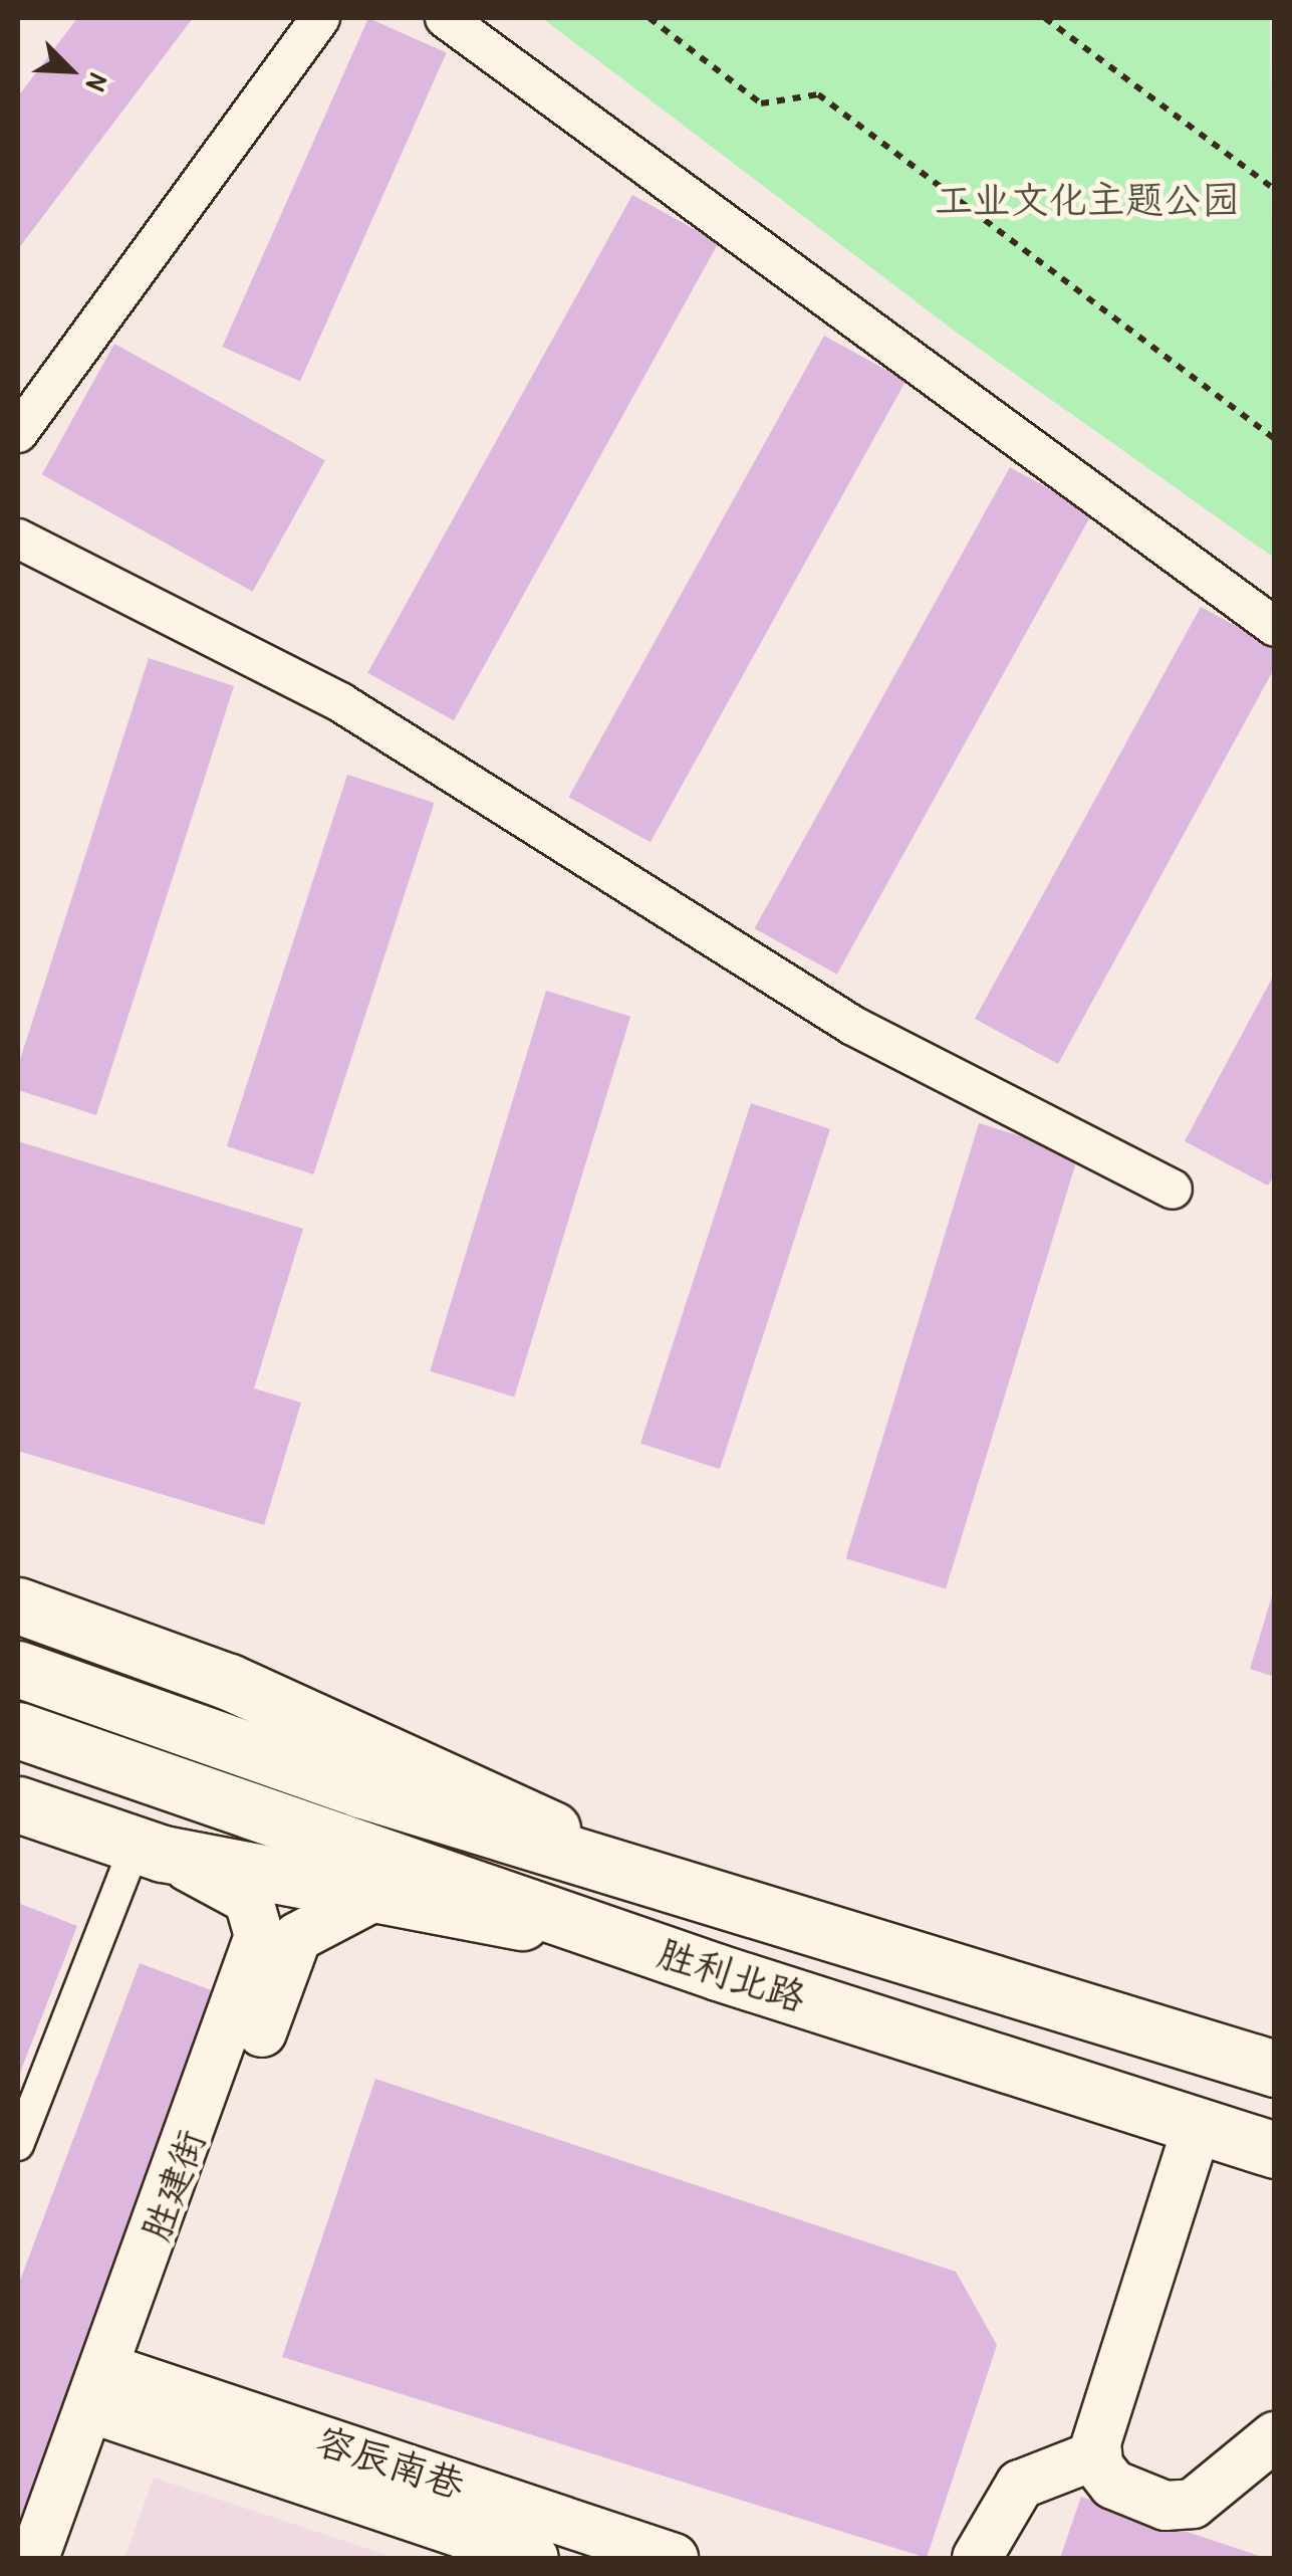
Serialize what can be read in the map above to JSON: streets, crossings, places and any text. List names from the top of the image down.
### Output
{
  "streets": {
    "main road": ["胜利北路"],
    "street": ["胜建街", "容辰南巷"]
  },
  "crossings": [
    ["胜建街", "容辰南巷"]
  ],
  "parks": ["工业文化主题公园"],
  "north": "bottom right"
}
